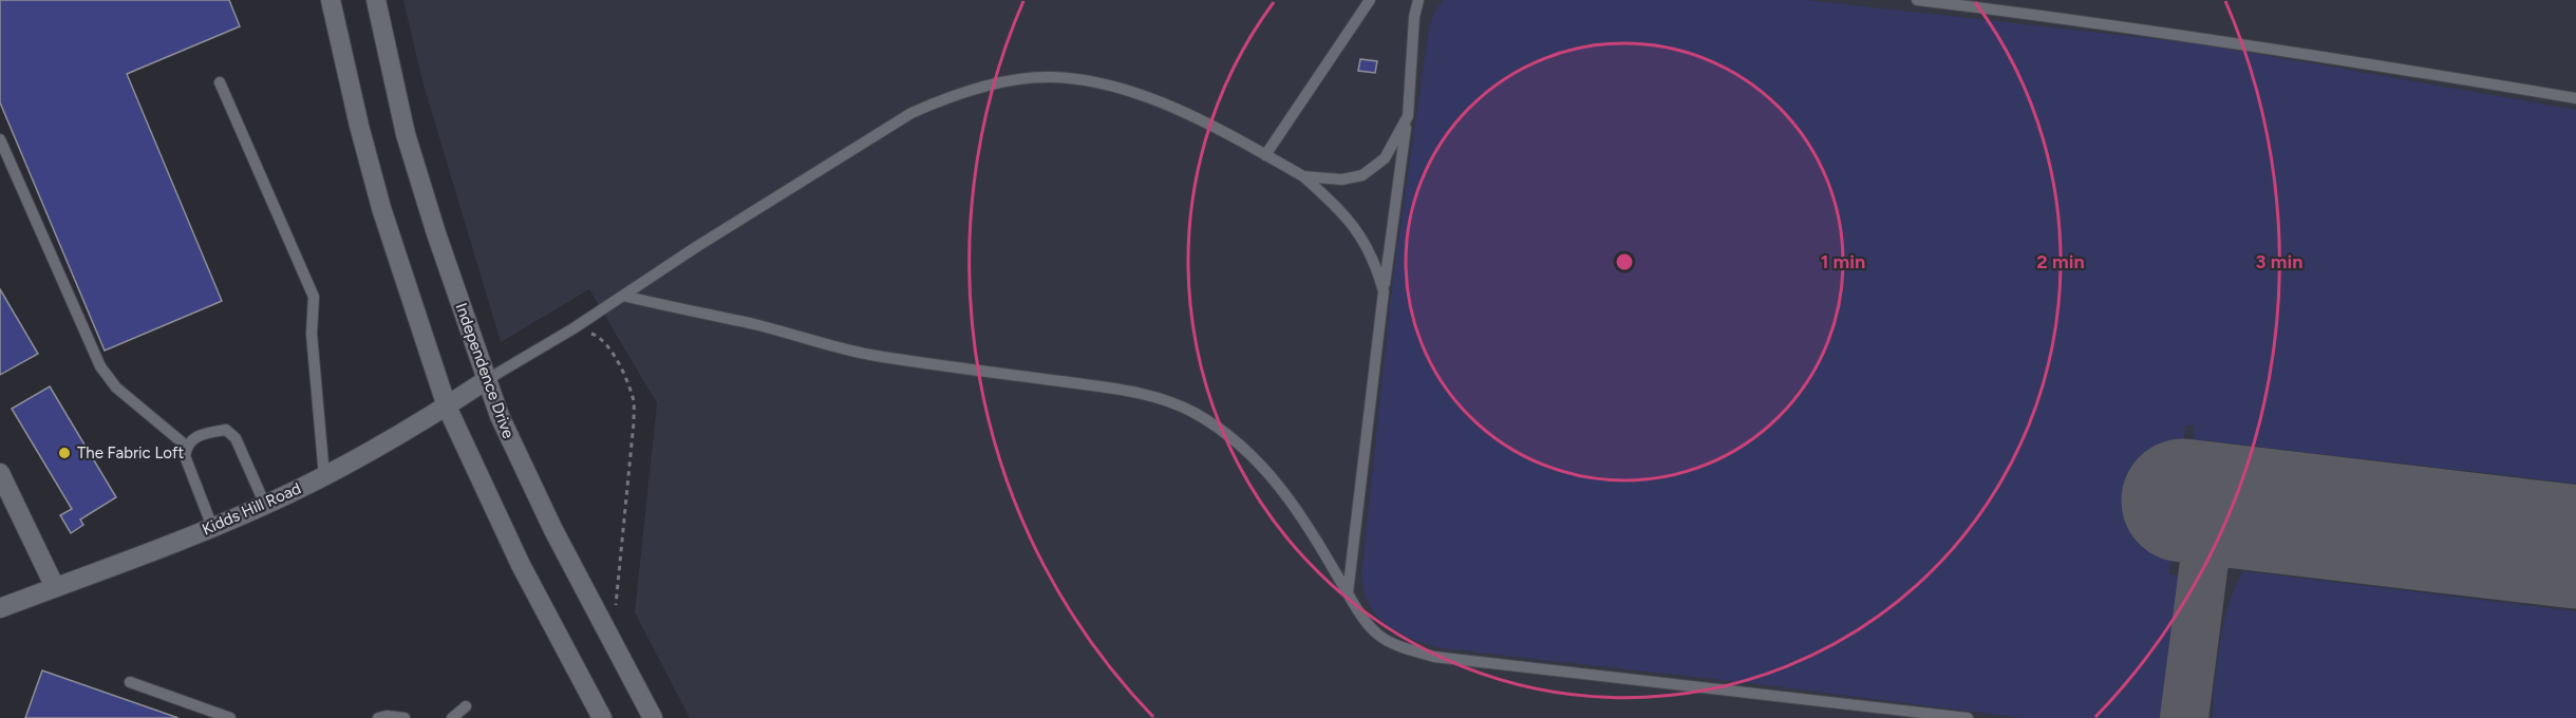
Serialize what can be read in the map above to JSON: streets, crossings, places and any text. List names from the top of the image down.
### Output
{
  "streets": {
    "street": ["Independence Drive", "Kidds Hill Road"]
  },
  "crossings": [
    ["Independence Drive", "Kidds Hill Road"]
  ],
  "places": ["The Fabric Loft"],
  "rings": ["1 min", "2 min", "3 min"]
}
